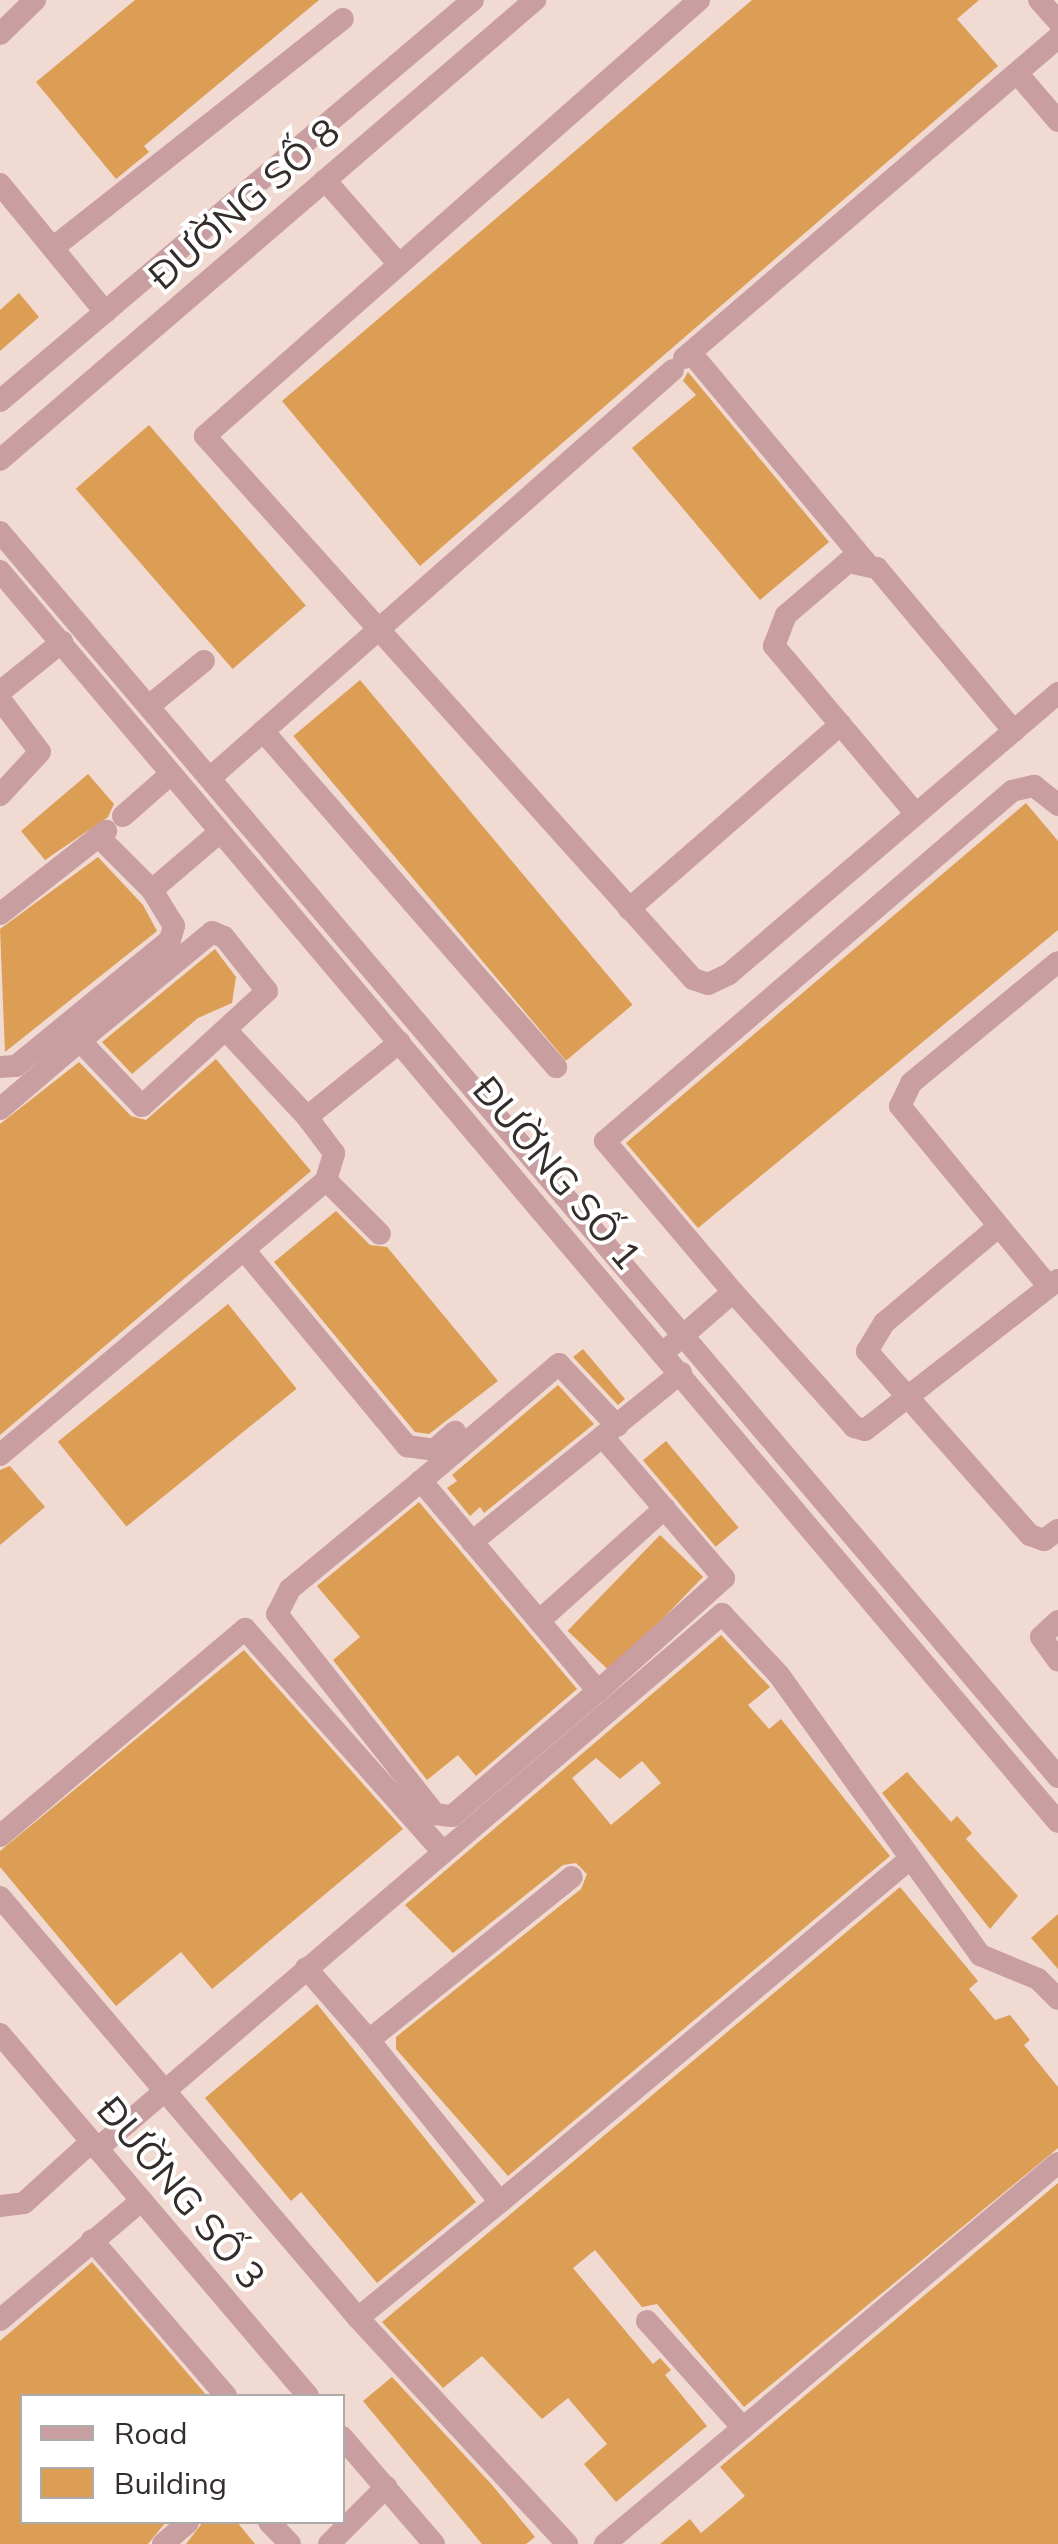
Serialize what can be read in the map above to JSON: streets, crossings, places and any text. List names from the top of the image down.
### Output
{
  "streets": {
    "street": ["ĐƯỜNG SỐ 8", "ĐƯỜNG SỐ 1", "ĐƯỜNG SỐ 3"]
  },
  "legend": ["Road", "Building"]
}
